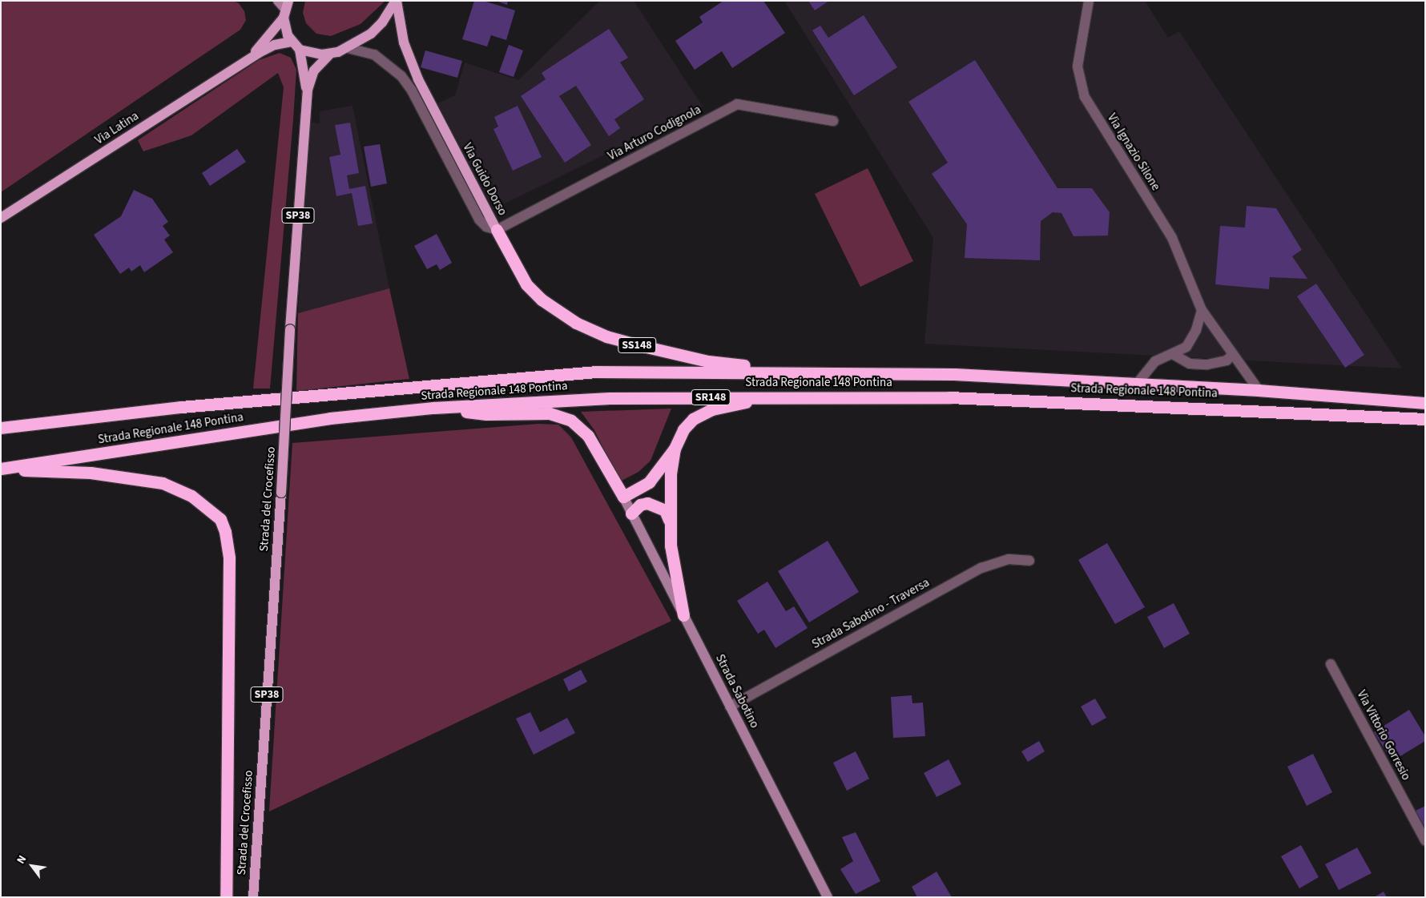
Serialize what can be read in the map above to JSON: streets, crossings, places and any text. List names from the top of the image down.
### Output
{
  "streets": {
    "highway": ["SS148", "Strada Regionale 148 Pontina", "SR148"],
    "main road": [
      "Via Latina",
      "Via Guido Dorso",
      "SP38",
      "Strada del Crocefisso"
    ],
    "street": [
      "Via Arturo Codignola",
      "Via Ignazio Silone",
      "Strada Sabotino - Traversa",
      "Strada Sabotino",
      "Via Vittorio Gorresio"
    ]
  },
  "crossings": [
    ["Via Arturo Codignola", "Via Guido Dorso"],
    ["Via Arturo Codignola", "SS148"],
    ["Via Ignazio Silone", "Strada Regionale 148 Pontina"],
    ["Via Guido Dorso", "SS148"],
    ["SS148", "Strada Regionale 148 Pontina"],
    ["Strada Sabotino - Traversa", "Strada Sabotino"]
  ],
  "north": "top left"
}
